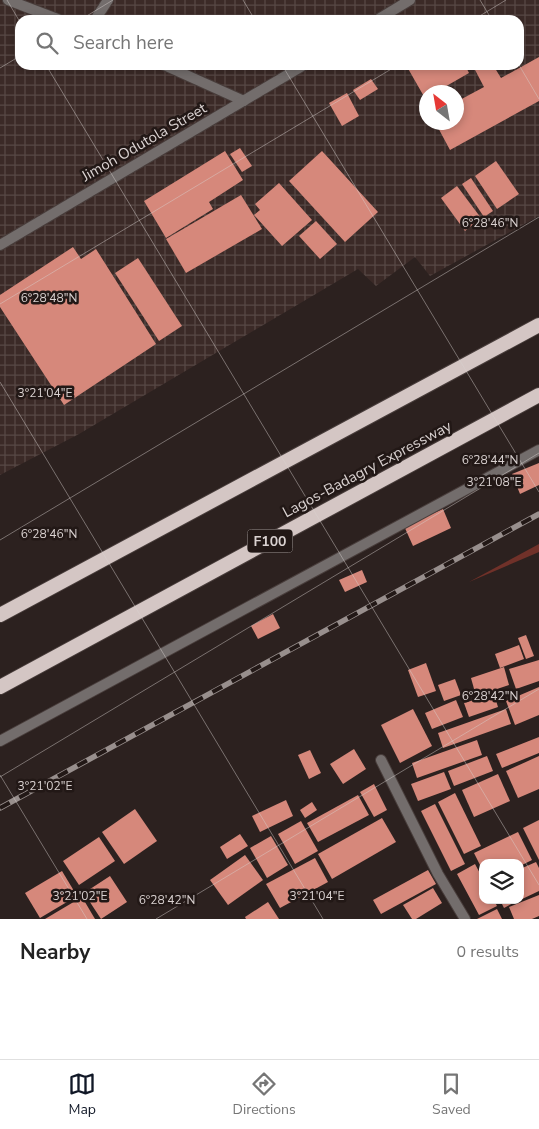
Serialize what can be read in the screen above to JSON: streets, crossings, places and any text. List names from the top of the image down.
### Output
{
  "streets": {
    "highway": ["Lagos-Badagry Expressway", "F100"],
    "street": ["Jimoh Odutola Street"]
  },
  "north": "top left",
  "page": {
    "search": "Search here",
    "heading": ["Nearby", "0 results"],
    "nav": ["Map", "Directions", "Saved"]
  },
  "coordinates": [
    "6°28'46\"N",
    "6°28'48\"N",
    "3°21'04\"E",
    "6°28'44\"N",
    "3°21'08\"E",
    "6°28'42\"N",
    "3°21'02\"E"
  ]
}
